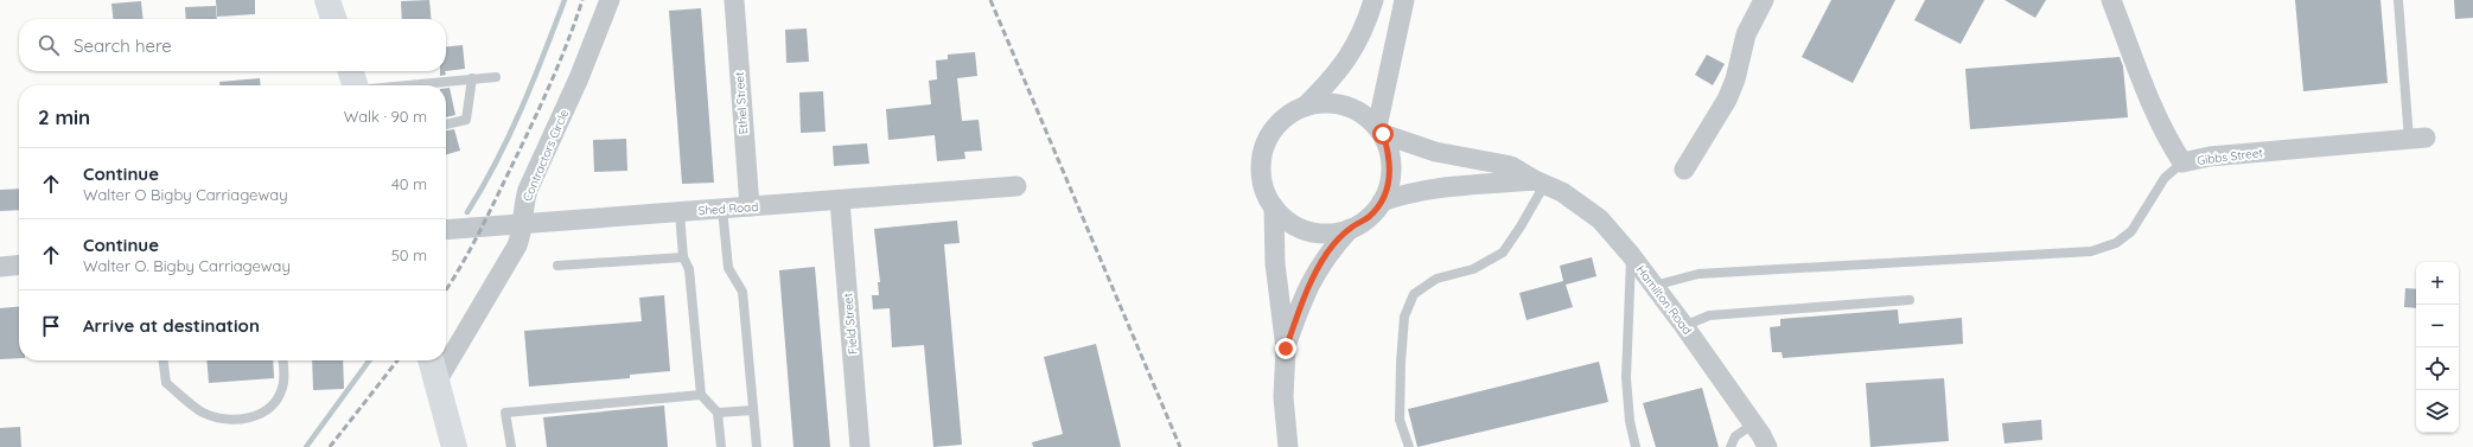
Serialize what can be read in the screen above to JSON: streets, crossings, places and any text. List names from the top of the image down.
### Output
{
  "streets": {
    "street": [
      "Ethel Street",
      "Contractors Circle",
      "Gibbs Street",
      "Shed Road",
      "Hamilton Road",
      "Field Street"
    ]
  },
  "crossings": [
    ["Ethel Street", "Shed Road"],
    ["Contractors Circle", "Shed Road"],
    ["Shed Road", "Field Street"]
  ],
  "page": {
    "search": "Search here",
    "heading": ["2 min", "Walk · 90 m"],
    "list": [
      ["Continue", "Walter O Bigby Carriageway", "40 m"],
      ["Continue", "Walter O. Bigby Carriageway", "50 m"],
      "Arrive at destination"
    ],
    "map_buttons": ["+", "−"]
  }
}
